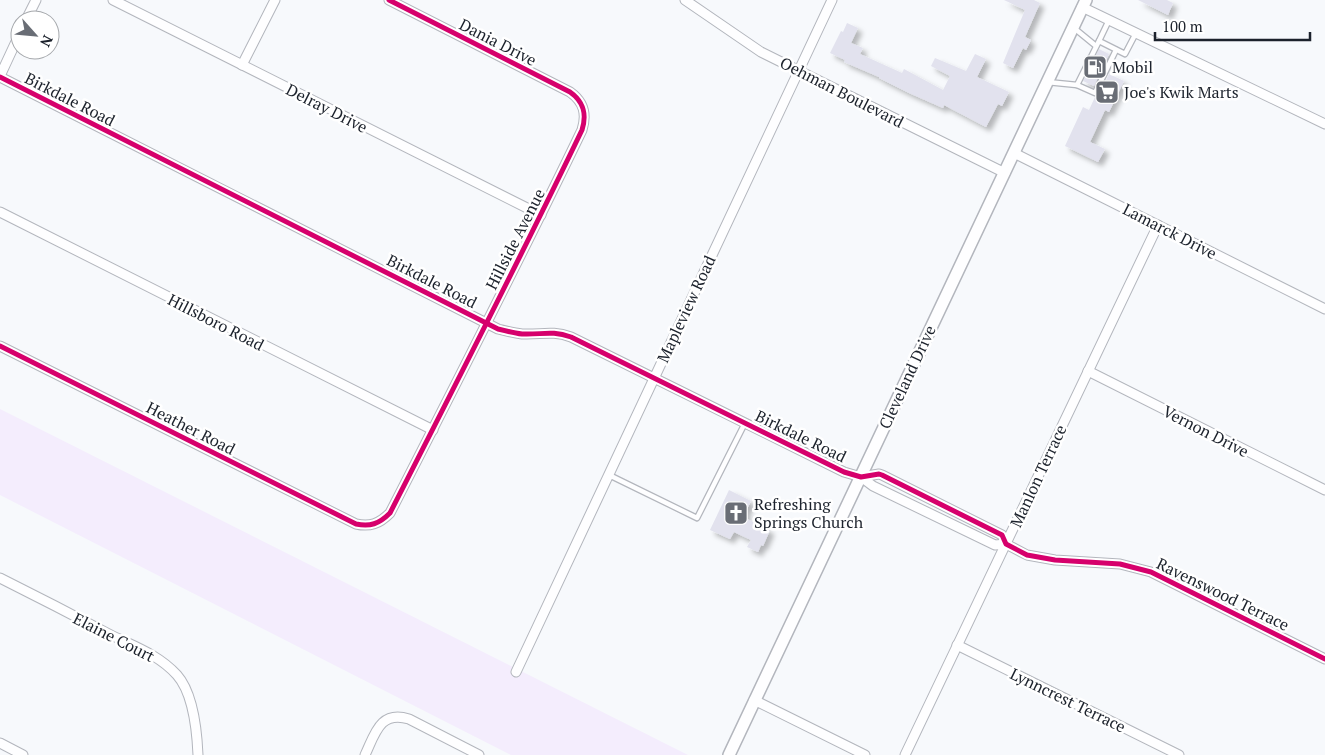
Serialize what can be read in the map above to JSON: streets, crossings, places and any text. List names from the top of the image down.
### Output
{
  "streets": {
    "street": [
      "Dania Drive",
      "Oehman Boulevard",
      "Birkdale Road",
      "Delray Drive",
      "Lamarck Drive",
      "Hillside Avenue",
      "Mapleview Road",
      "Hillsboro Road",
      "Cleveland Drive",
      "Heather Road",
      "Vernon Drive",
      "Manlon Terrace",
      "Ravenswood Terrace",
      "Elaine Court",
      "Lynncrest Terrace"
    ]
  },
  "crossings": [
    ["Dania Drive", "Hillside Avenue"],
    ["Oehman Boulevard", "Mapleview Road"],
    ["Oehman Boulevard", "Cleveland Drive"],
    ["Birkdale Road", "Hillside Avenue"],
    ["Birkdale Road", "Mapleview Road"],
    ["Birkdale Road", "Cleveland Drive"],
    ["Birkdale Road", "Ravenswood Terrace"],
    ["Delray Drive", "Hillside Avenue"],
    ["Lamarck Drive", "Cleveland Drive"],
    ["Lamarck Drive", "Manlon Terrace"],
    ["Hillside Avenue", "Hillsboro Road"],
    ["Hillside Avenue", "Heather Road"],
    ["Cleveland Drive", "Ravenswood Terrace"],
    ["Vernon Drive", "Manlon Terrace"],
    ["Manlon Terrace", "Ravenswood Terrace"],
    ["Manlon Terrace", "Lynncrest Terrace"]
  ],
  "places": {
    "fuel station": ["Mobil"],
    "supermarket": ["Joe's Kwik Marts"],
    "church": ["Refreshing Springs Church"]
  },
  "scale_bar": "100 m",
  "north": "bottom right"
}
